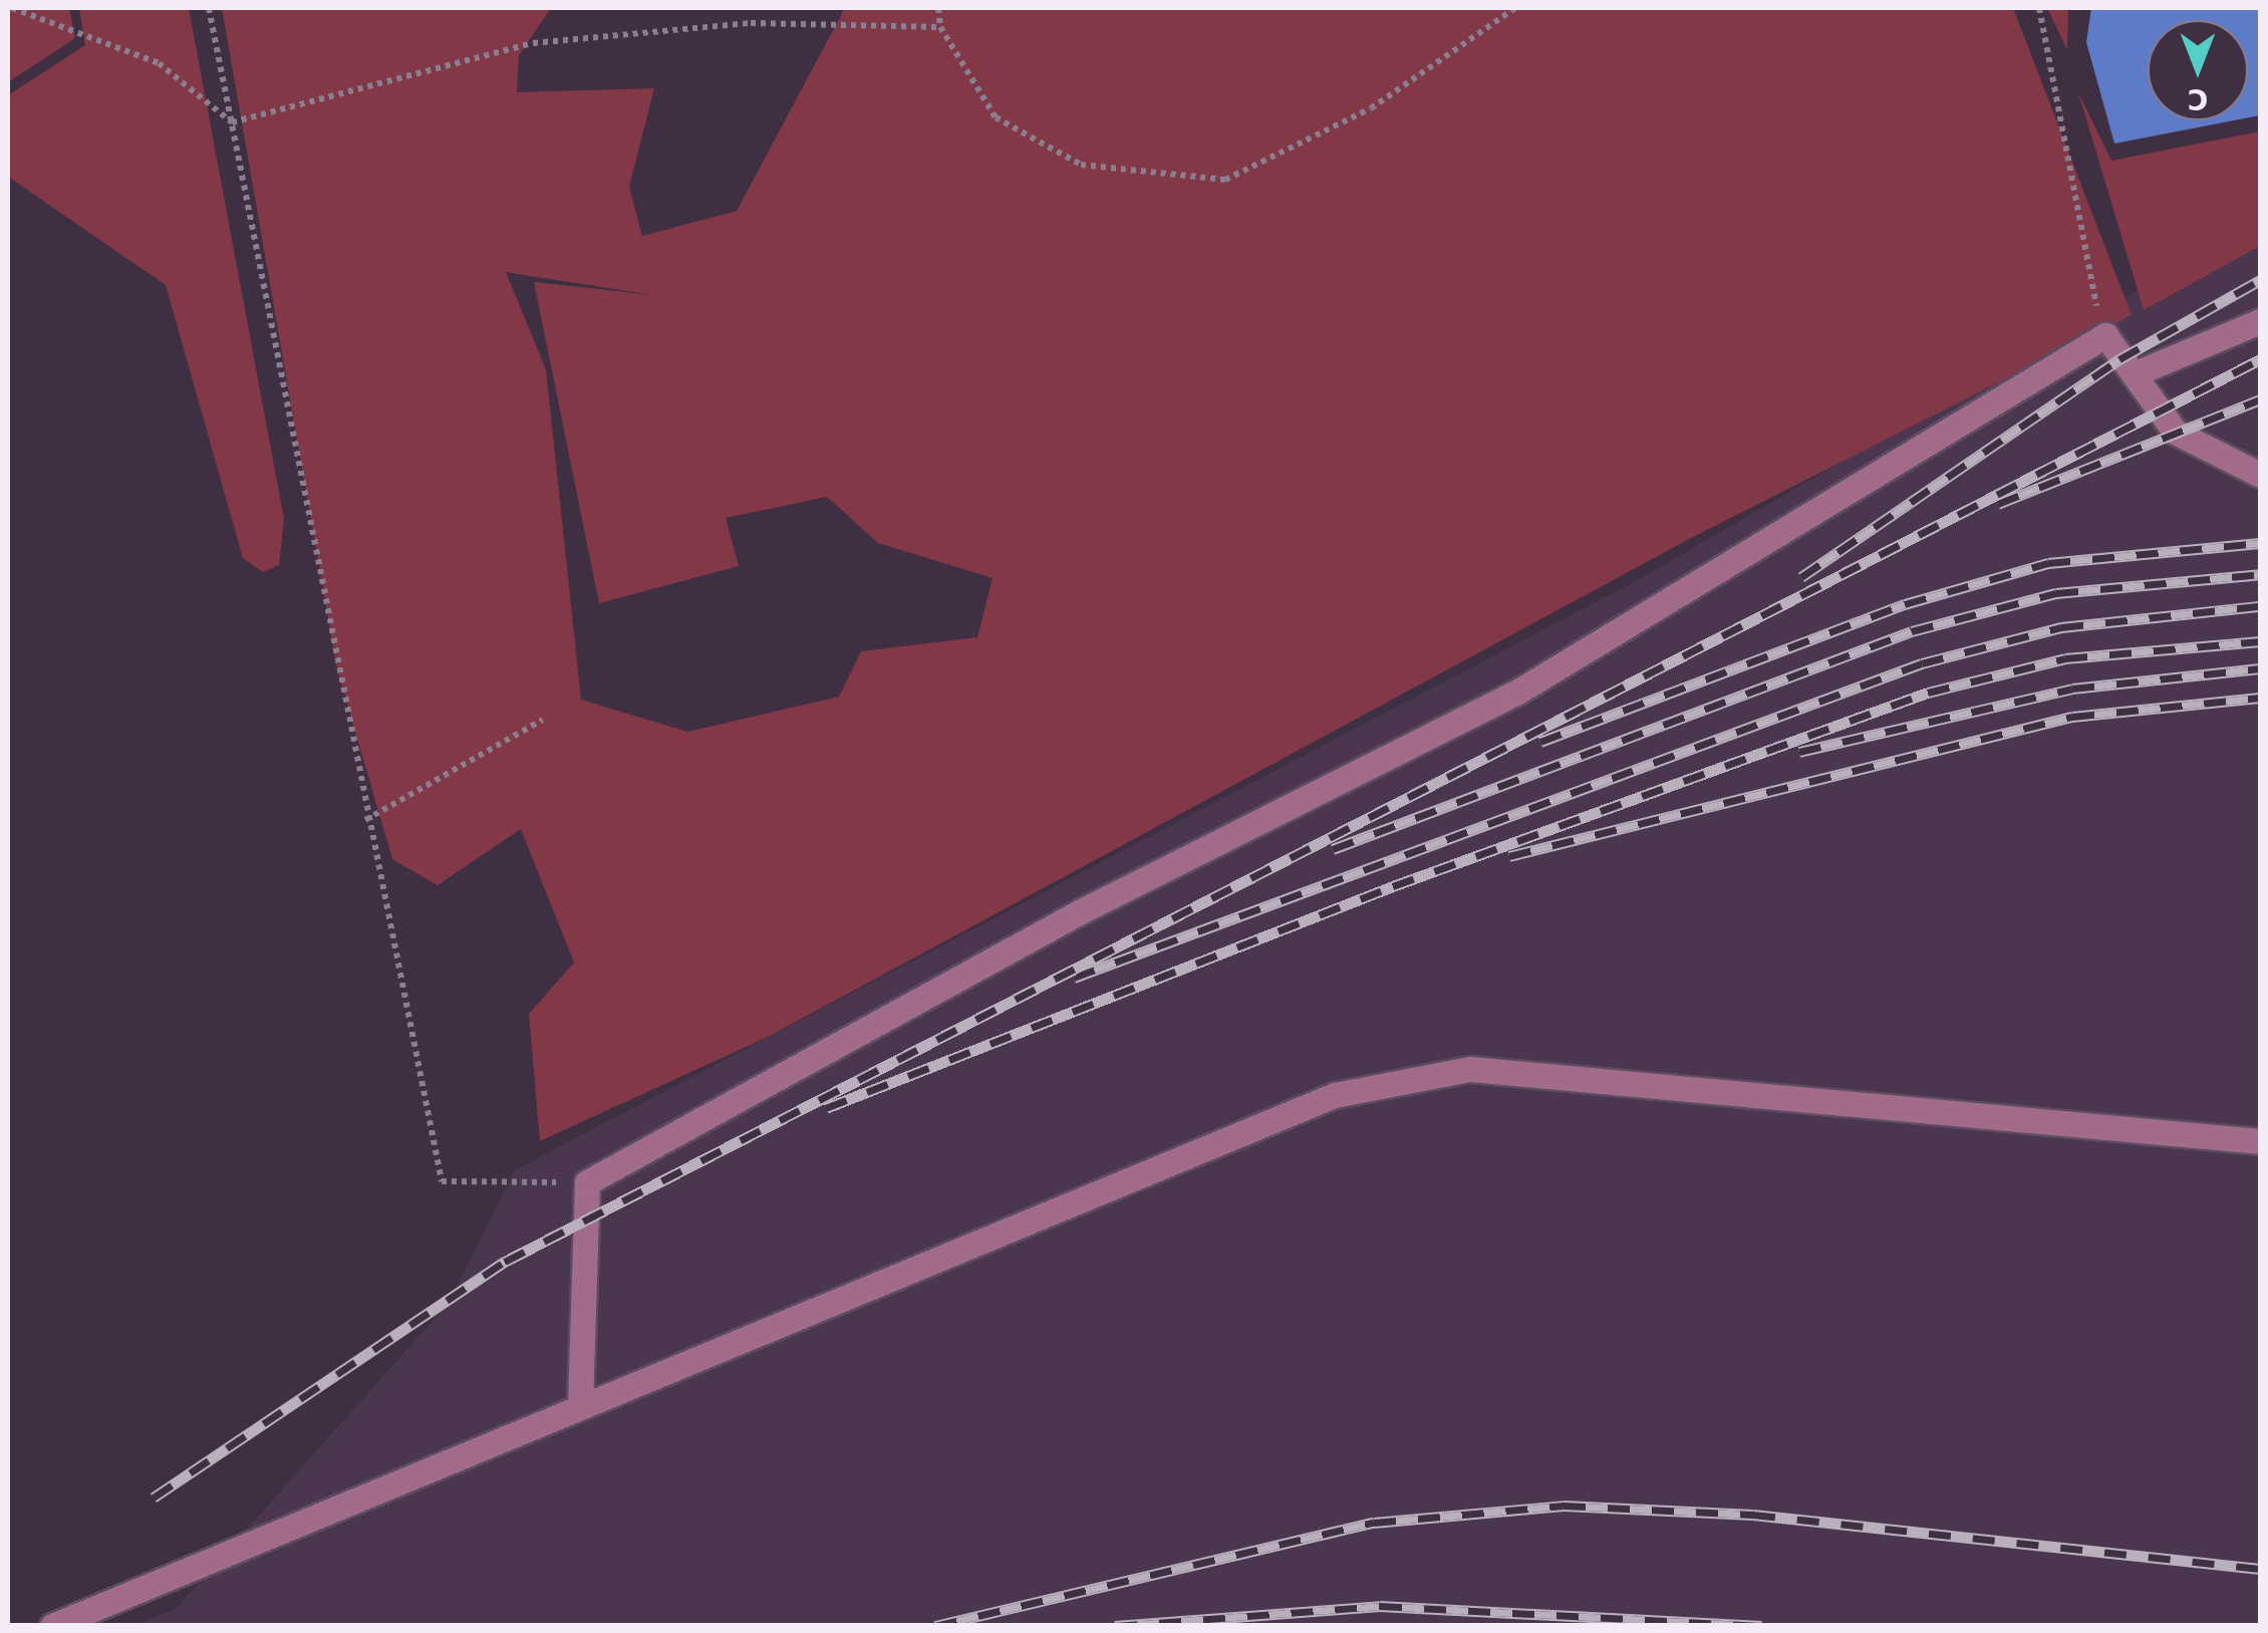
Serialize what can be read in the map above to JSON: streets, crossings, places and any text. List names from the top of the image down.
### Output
{
  "north": "bottom"
}
